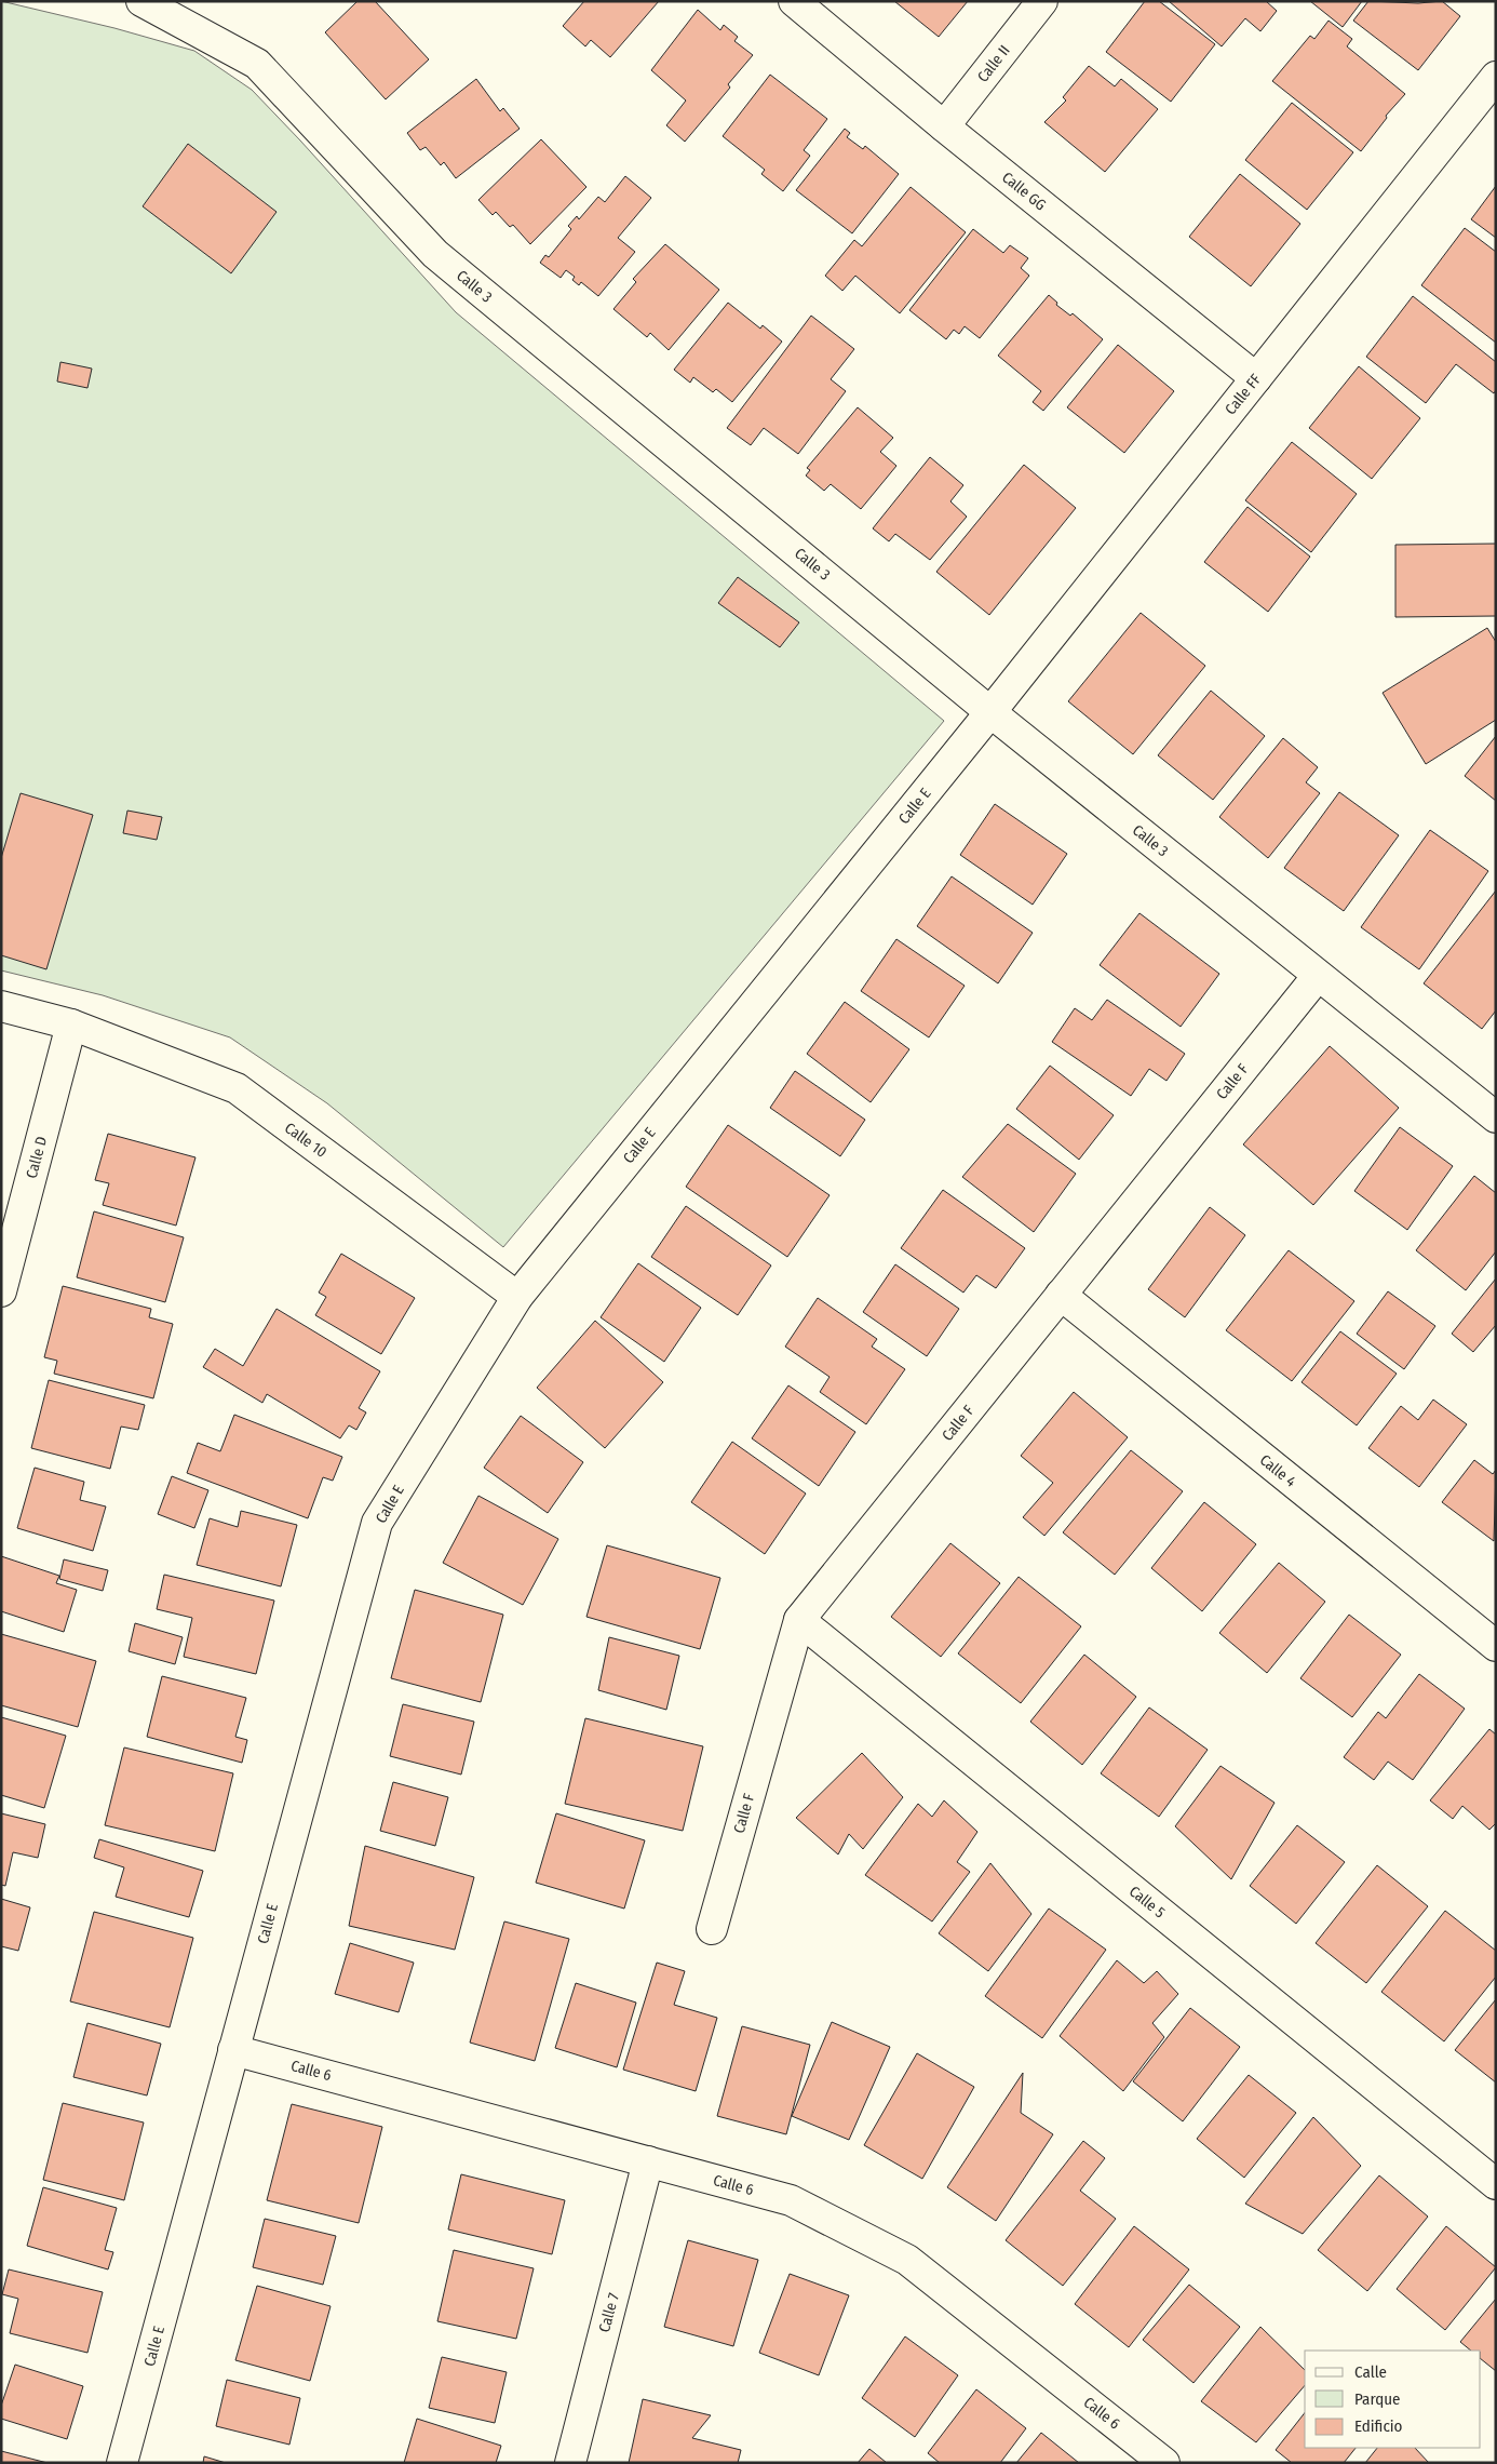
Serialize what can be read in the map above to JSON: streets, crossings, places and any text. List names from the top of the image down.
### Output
{
  "streets": {
    "street": [
      "Calle II",
      "Calle GG",
      "Calle 3",
      "Calle FF",
      "Calle E",
      "Calle F",
      "Calle 10",
      "Calle D",
      "Calle 4",
      "Calle 5",
      "Calle 6",
      "Calle 7"
    ]
  },
  "crossings": [
    ["Calle II", "Calle GG"],
    ["Calle GG", "Calle FF"],
    ["Calle 3", "Calle FF"],
    ["Calle 3", "Calle E"],
    ["Calle 3", "Calle F"],
    ["Calle FF", "Calle E"],
    ["Calle E", "Calle 10"],
    ["Calle E", "Calle 6"],
    ["Calle F", "Calle 4"],
    ["Calle F", "Calle 5"],
    ["Calle 10", "Calle D"],
    ["Calle 6", "Calle 7"]
  ],
  "legend": ["Calle", "Parque", "Edificio"]
}
